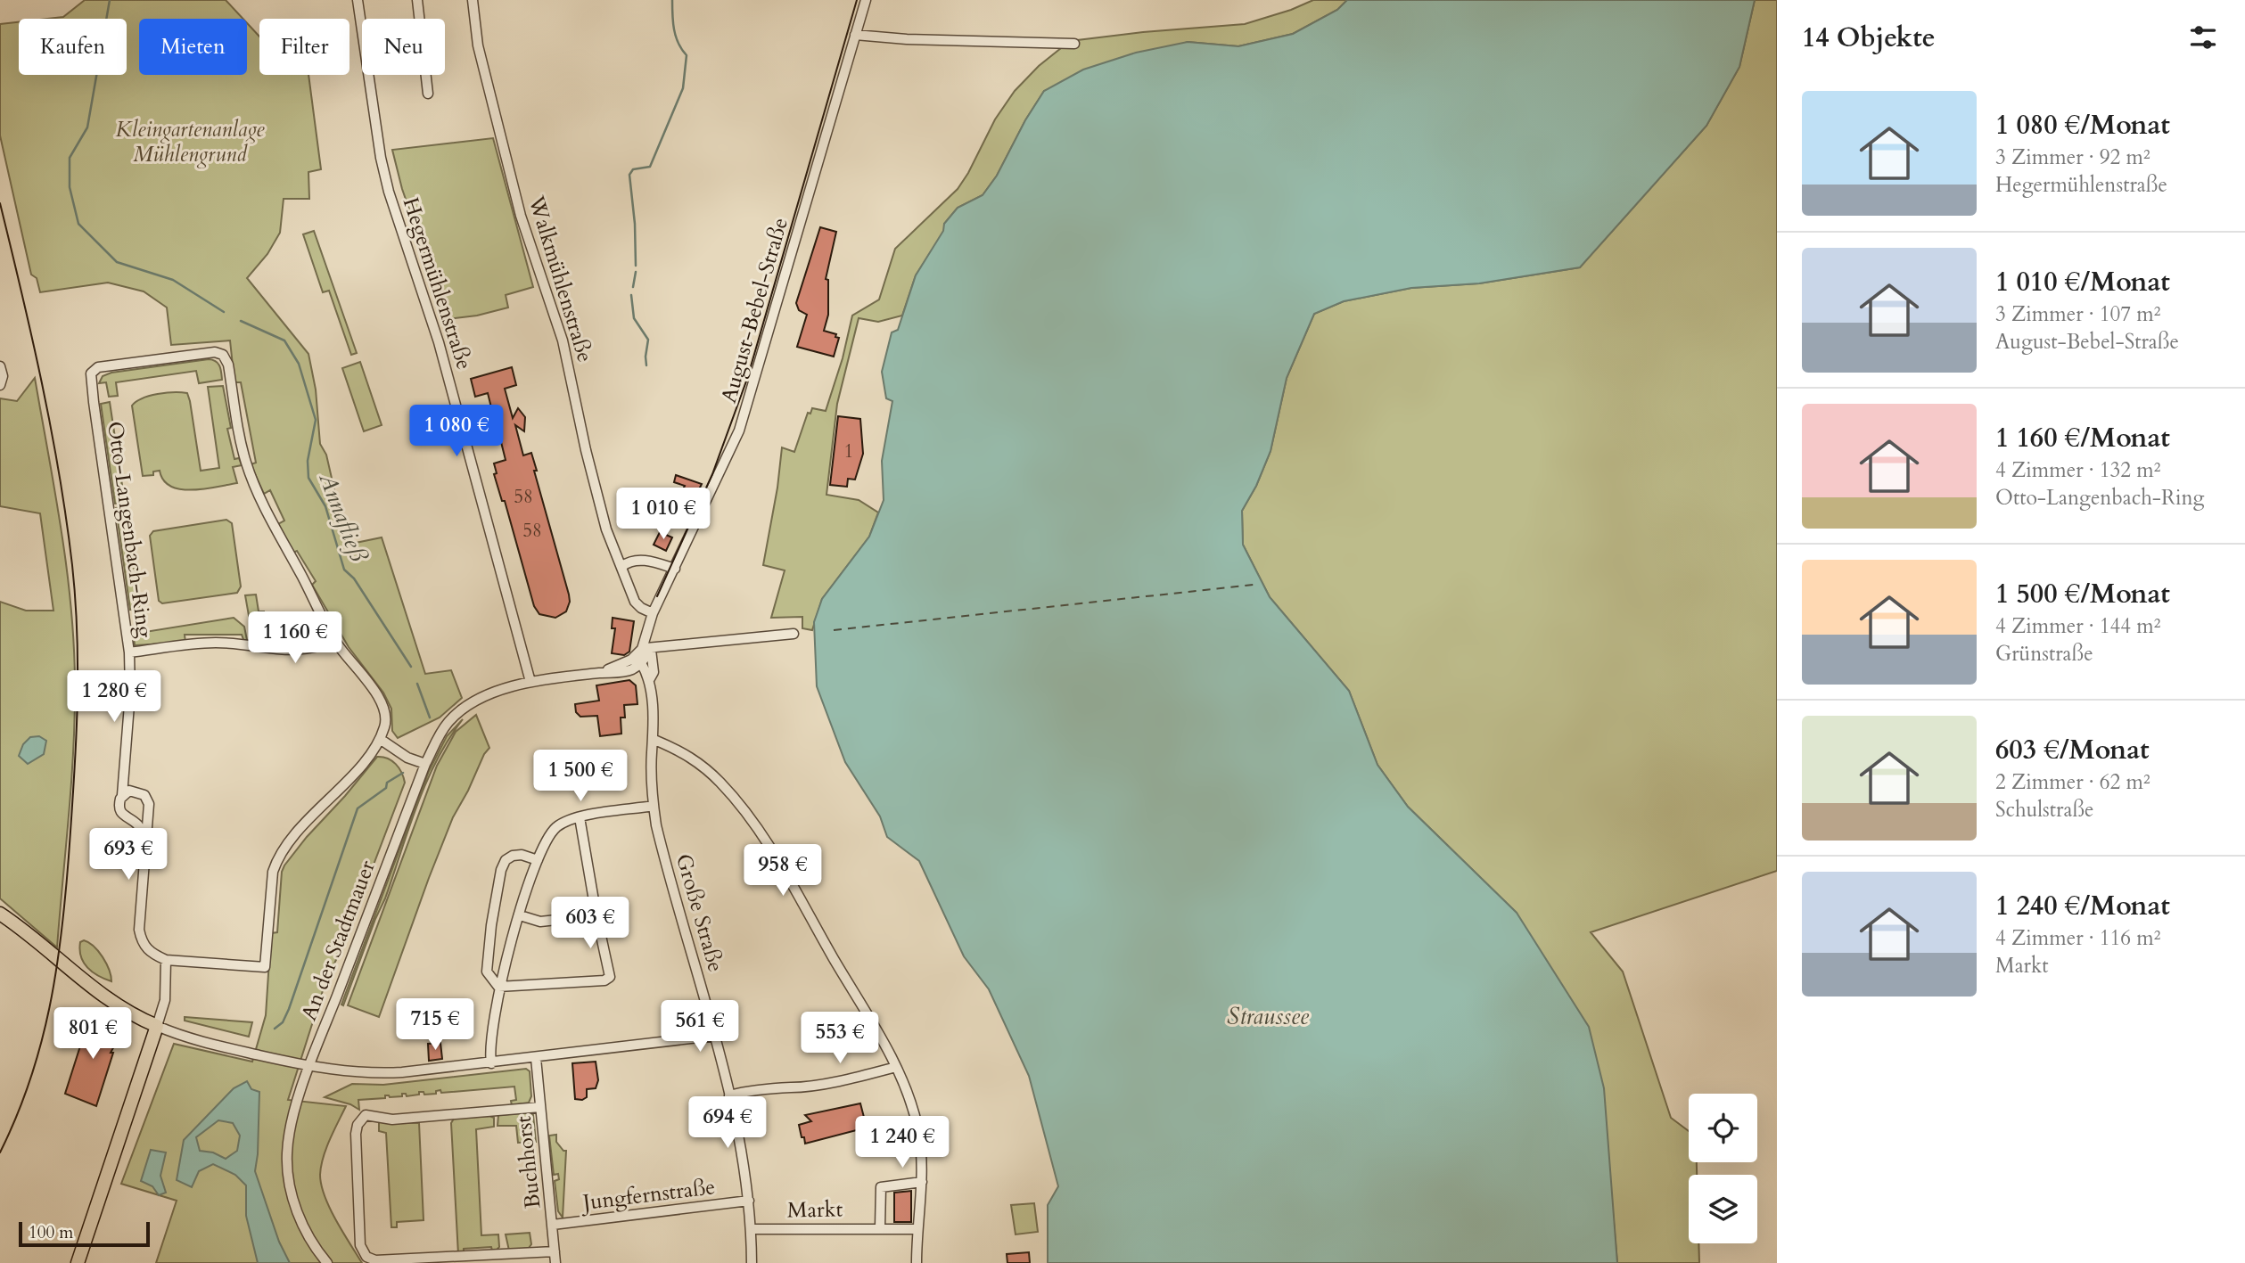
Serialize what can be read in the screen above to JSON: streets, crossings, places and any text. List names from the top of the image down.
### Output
{
  "streets": {
    "street": [
      "Walkmühlenstraße",
      "Hegermühlenstraße",
      "August-Bebel-Straße",
      "Otto-Langenbach-Ring",
      "Große Straße",
      "An der Stadtmauer",
      "Buchhorst",
      "Jungfernstraße",
      "Markt"
    ]
  },
  "crossings": [
    ["Walkmühlenstraße", "August-Bebel-Straße"],
    ["Hegermühlenstraße", "An der Stadtmauer"],
    ["August-Bebel-Straße", "Große Straße"],
    ["August-Bebel-Straße", "An der Stadtmauer"],
    ["Große Straße", "An der Stadtmauer"],
    ["Große Straße", "Jungfernstraße"],
    ["Große Straße", "Markt"],
    ["Buchhorst", "Jungfernstraße"]
  ],
  "water": ["Annafließ", "Straussee"],
  "parks": ["Kleingartenanlage Mühlengrund"],
  "house_numbers": ["1", "58", "58"],
  "scale_bar": "100 m",
  "page": {
    "heading": "14 Objekte",
    "chip": [
      "Kaufen",
      "Mieten",
      "Filter",
      "Neu"
    ],
    "list": [
      {
        "name": "1 080 €/Monat",
        "note": "3 Zimmer · 92 m² · Hegermühlenstraße"
      },
      {
        "name": "1 010 €/Monat",
        "note": "3 Zimmer · 107 m² · August-Bebel-Straße"
      },
      {
        "name": "1 160 €/Monat",
        "note": "4 Zimmer · 132 m² · Otto-Langenbach-Ring"
      },
      {
        "name": "1 500 €/Monat",
        "note": "4 Zimmer · 144 m² · Grünstraße"
      },
      {
        "name": "603 €/Monat",
        "note": "2 Zimmer · 62 m² · Schulstraße"
      },
      {
        "name": "1 240 €/Monat",
        "note": "4 Zimmer · 116 m² · Markt"
      }
    ],
    "price": [
      "1 080 €",
      "1 010 €",
      "1 160 €",
      "1 280 €",
      "1 500 €",
      "693 €",
      "958 €",
      "603 €",
      "715 €",
      "561 €",
      "801 €",
      "553 €",
      "694 €",
      "1 240 €"
    ],
    "scale": "100 m"
  }
}
